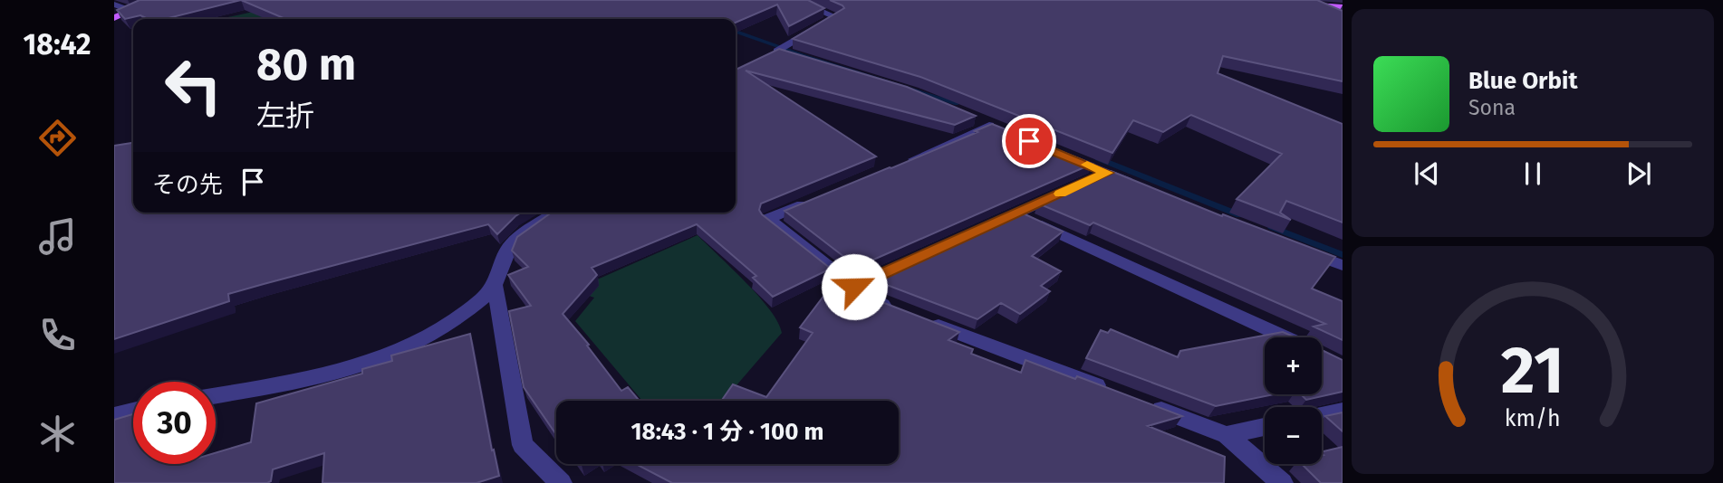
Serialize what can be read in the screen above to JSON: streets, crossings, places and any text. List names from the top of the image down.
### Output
{
  "page": {
    "tabs": "18:42",
    "turn": ["80 m", "左折"],
    "song": ["Blue Orbit", "Sona"],
    "then": "その先",
    "map_buttons": ["+", "−"],
    "limit": "30",
    "trip": "18:43 · 1 分 · 100 m",
    "gauge": ["21", "km/h"]
  }
}
